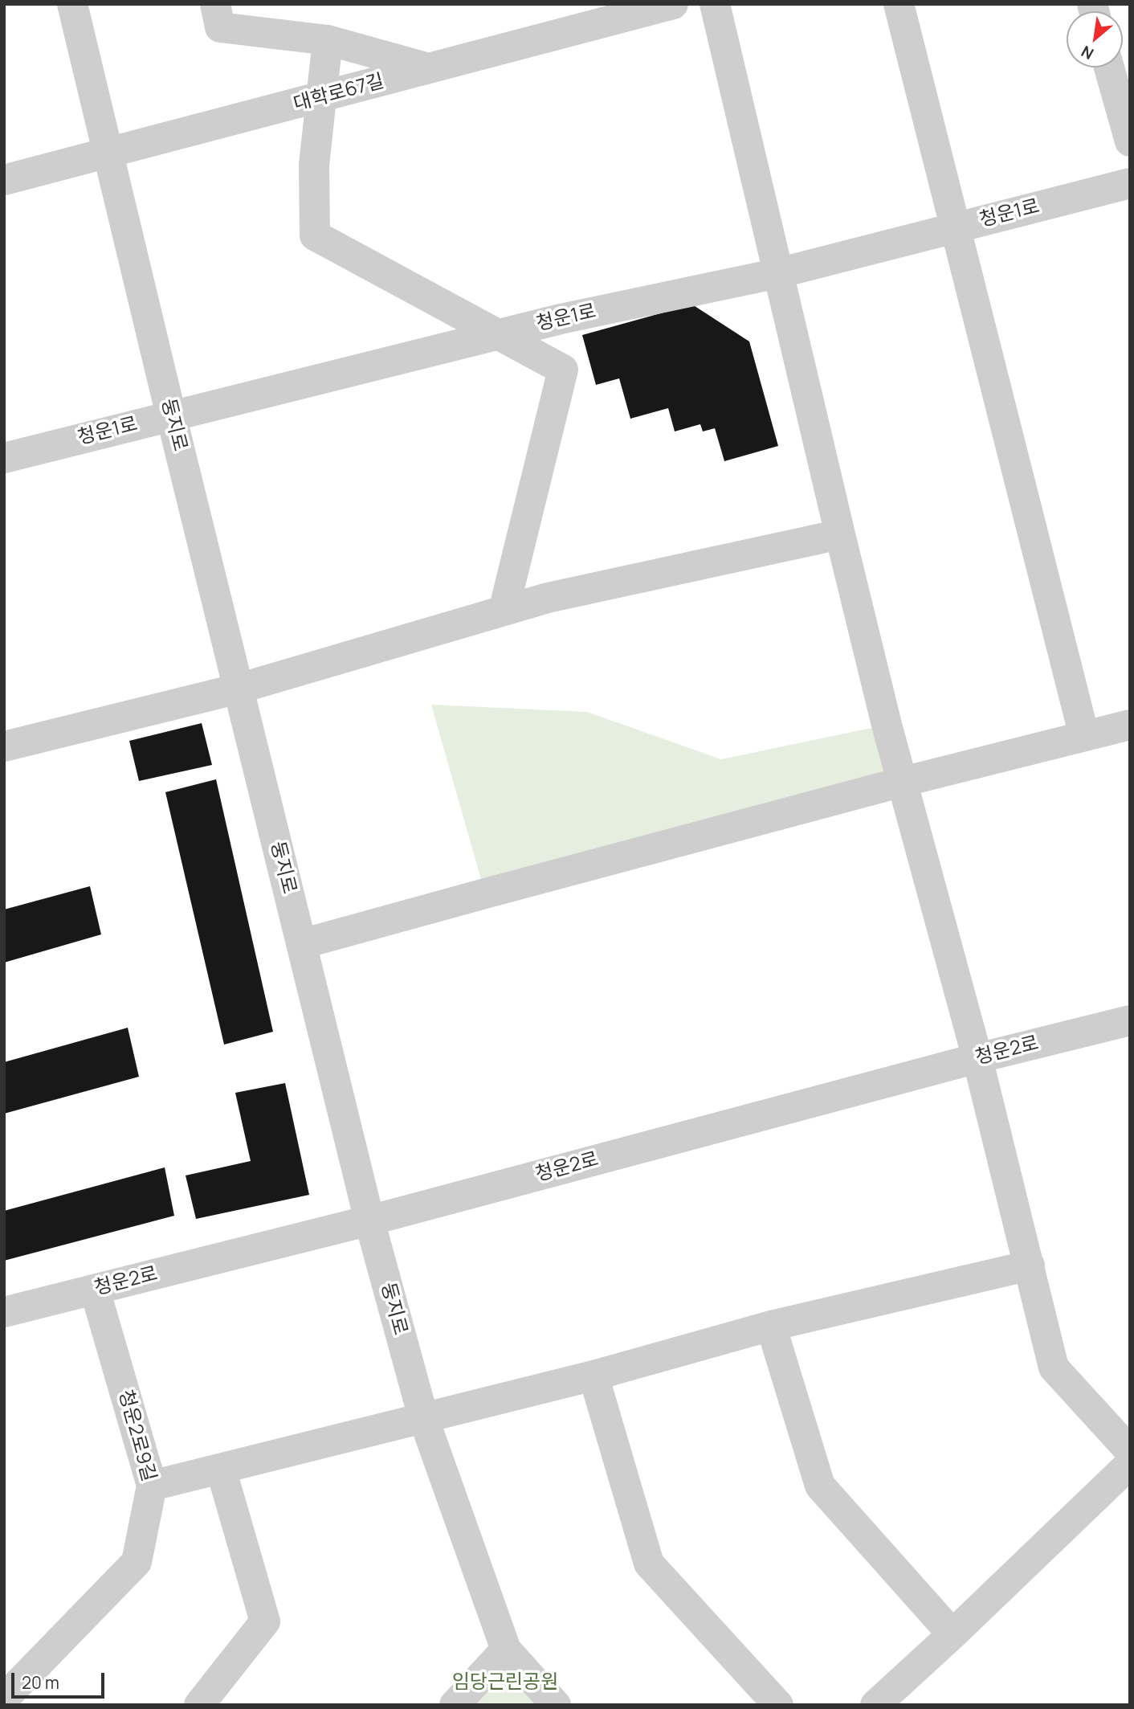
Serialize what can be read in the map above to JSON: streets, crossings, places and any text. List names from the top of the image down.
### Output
{
  "streets": {
    "street": [
      "대학로67길",
      "청운1로",
      "둥지로",
      "청운2로",
      "청운2로9길"
    ]
  },
  "crossings": [
    ["대학로67길", "둥지로"],
    ["청운1로", "둥지로"],
    ["둥지로", "청운2로"],
    ["청운2로", "청운2로9길"]
  ],
  "parks": ["임당근린공원"],
  "scale_bar": "20 m",
  "north": "bottom left"
}
